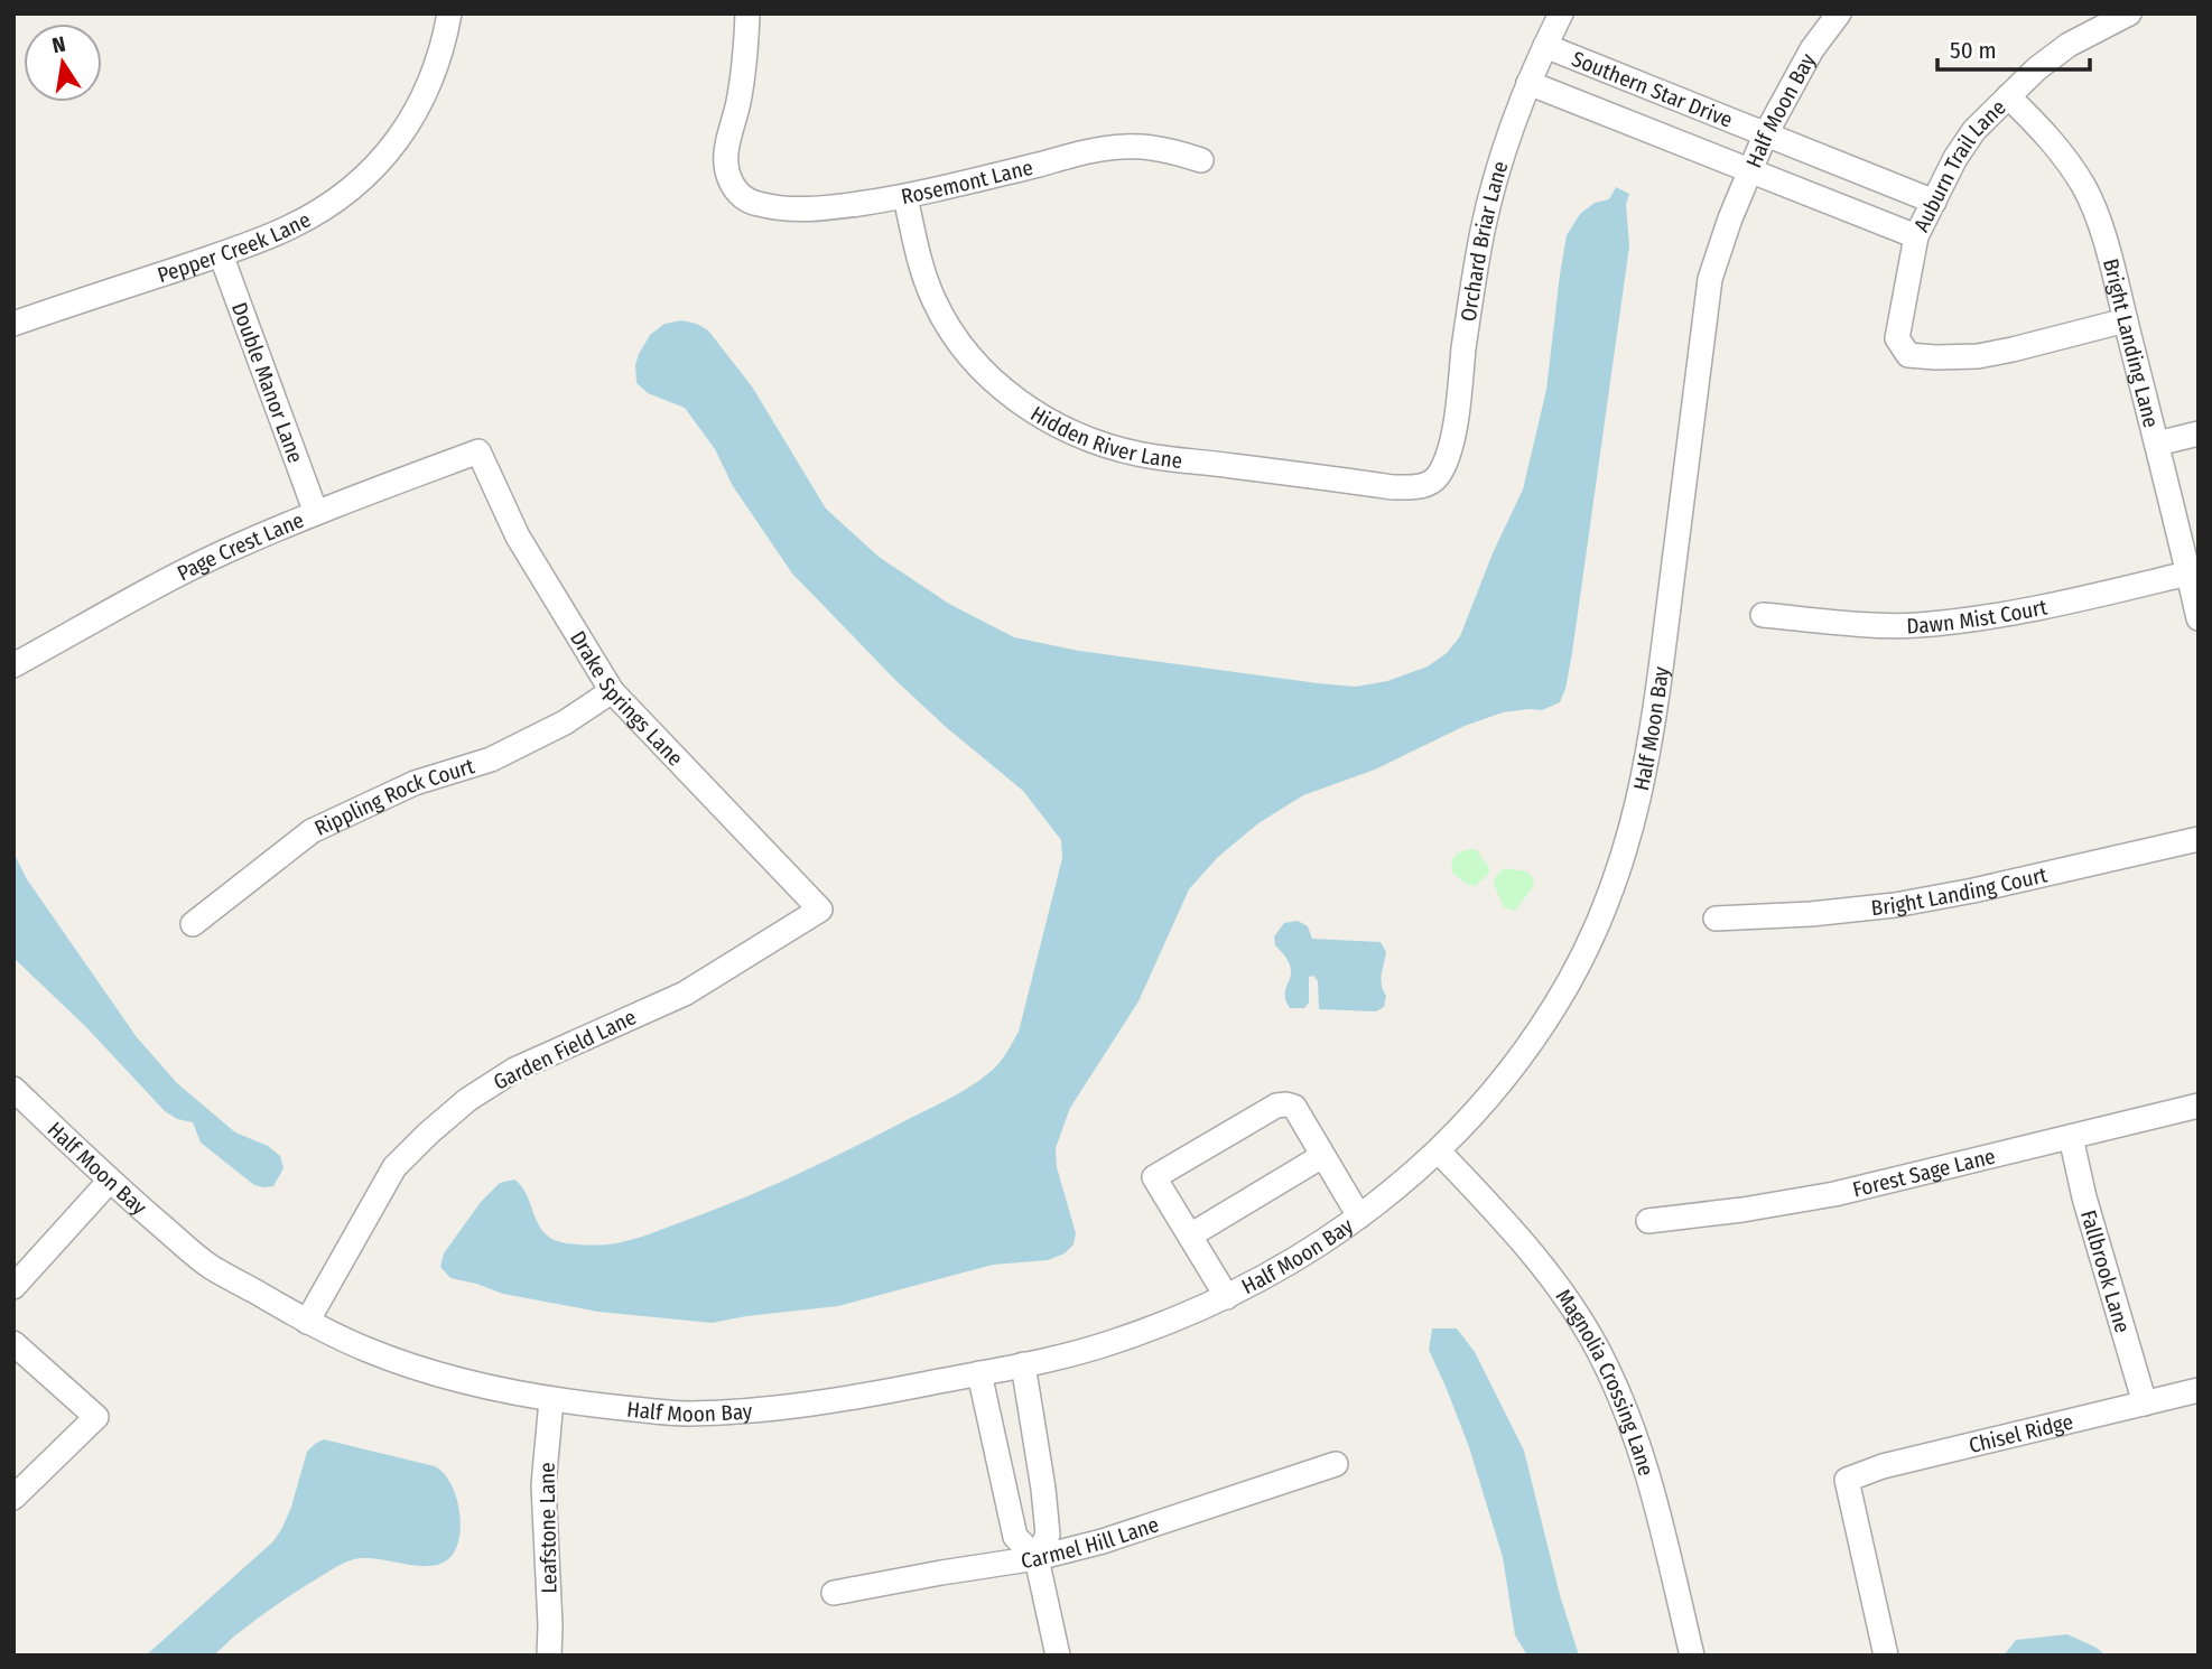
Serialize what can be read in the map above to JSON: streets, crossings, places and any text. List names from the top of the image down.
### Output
{
  "streets": {
    "street": [
      "Southern Star Drive",
      "Half Moon Bay",
      "Auburn Trail Lane",
      "Rosemont Lane",
      "Orchard Briar Lane",
      "Pepper Creek Lane",
      "Bright Landing Lane",
      "Double Manor Lane",
      "Hidden River Lane",
      "Page Crest Lane",
      "Dawn Mist Court",
      "Drake Springs Lane",
      "Rippling Rock Court",
      "Bright Landing Court",
      "Garden Field Lane",
      "Forest Sage Lane",
      "Fallbrook Lane",
      "Magnolia Crossing Lane",
      "Chisel Ridge",
      "Leafstone Lane",
      "Carmel Hill Lane"
    ]
  },
  "crossings": [
    ["Southern Star Drive", "Half Moon Bay"],
    ["Southern Star Drive", "Auburn Trail Lane"],
    ["Southern Star Drive", "Orchard Briar Lane"],
    ["Half Moon Bay", "Garden Field Lane"],
    ["Half Moon Bay", "Magnolia Crossing Lane"],
    ["Half Moon Bay", "Leafstone Lane"],
    ["Auburn Trail Lane", "Bright Landing Lane"],
    ["Rosemont Lane", "Hidden River Lane"],
    ["Orchard Briar Lane", "Hidden River Lane"],
    ["Pepper Creek Lane", "Double Manor Lane"],
    ["Bright Landing Lane", "Dawn Mist Court"],
    ["Double Manor Lane", "Page Crest Lane"],
    ["Page Crest Lane", "Drake Springs Lane"],
    ["Drake Springs Lane", "Rippling Rock Court"],
    ["Drake Springs Lane", "Garden Field Lane"],
    ["Forest Sage Lane", "Fallbrook Lane"],
    ["Fallbrook Lane", "Chisel Ridge"]
  ],
  "scale_bar": "50 m",
  "north": "top"
}
